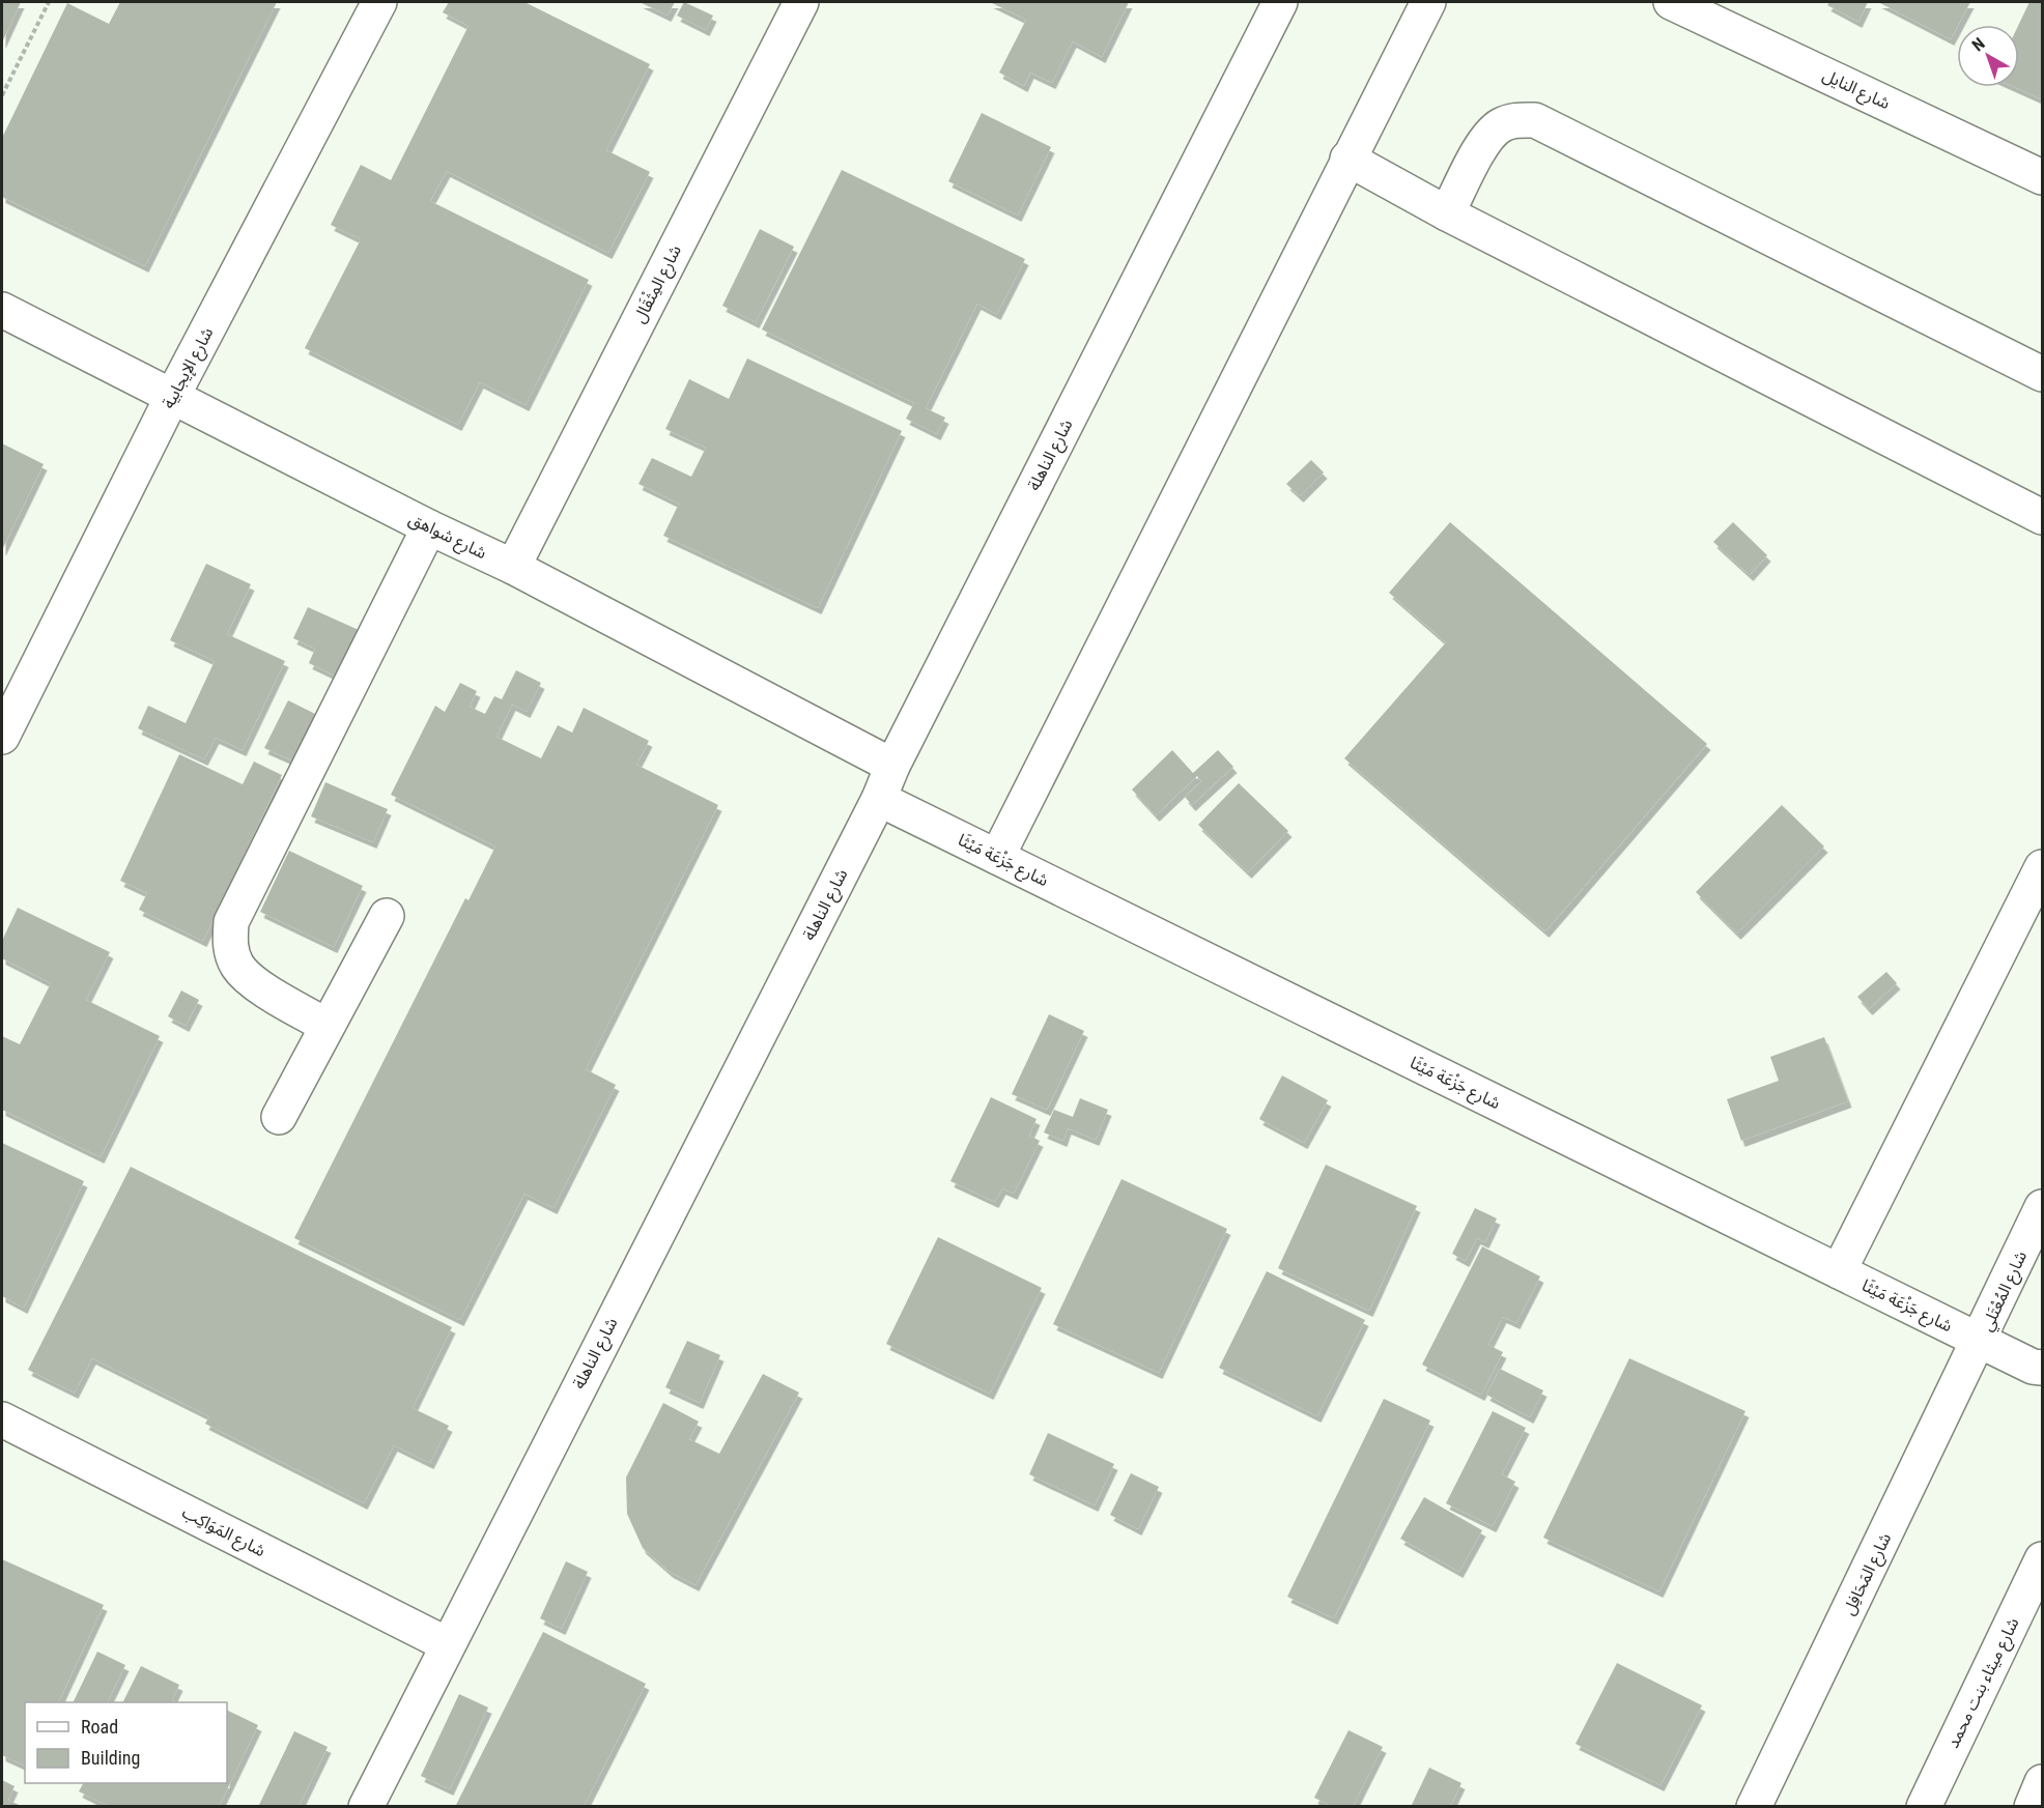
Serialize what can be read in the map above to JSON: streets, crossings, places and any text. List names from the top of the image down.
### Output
{
  "streets": {
    "street": [
      "شارع النايل",
      "شارع المِثْقَال",
      "شارع الإيجابية",
      "شارع الناهلة",
      "شارع شواهق",
      "شارع جَزْعَة مَيْثَا",
      "شارع المُعْتَلي",
      "شارع المَوَاكِب",
      "شارع المَحَافِل",
      "شارع ميثاء بنت محمد"
    ]
  },
  "crossings": [
    ["شارع المِثْقَال", "شارع شواهق"],
    ["شارع الإيجابية", "شارع شواهق"],
    ["شارع الناهلة", "شارع شواهق"],
    ["شارع الناهلة", "شارع جَزْعَة مَيْثَا"],
    ["شارع الناهلة", "شارع المَوَاكِب"],
    ["شارع جَزْعَة مَيْثَا", "شارع المُعْتَلي"],
    ["شارع جَزْعَة مَيْثَا", "شارع المَحَافِل"],
    ["شارع المُعْتَلي", "شارع المَحَافِل"]
  ],
  "legend": ["Road", "Building"],
  "north": "top left"
}
